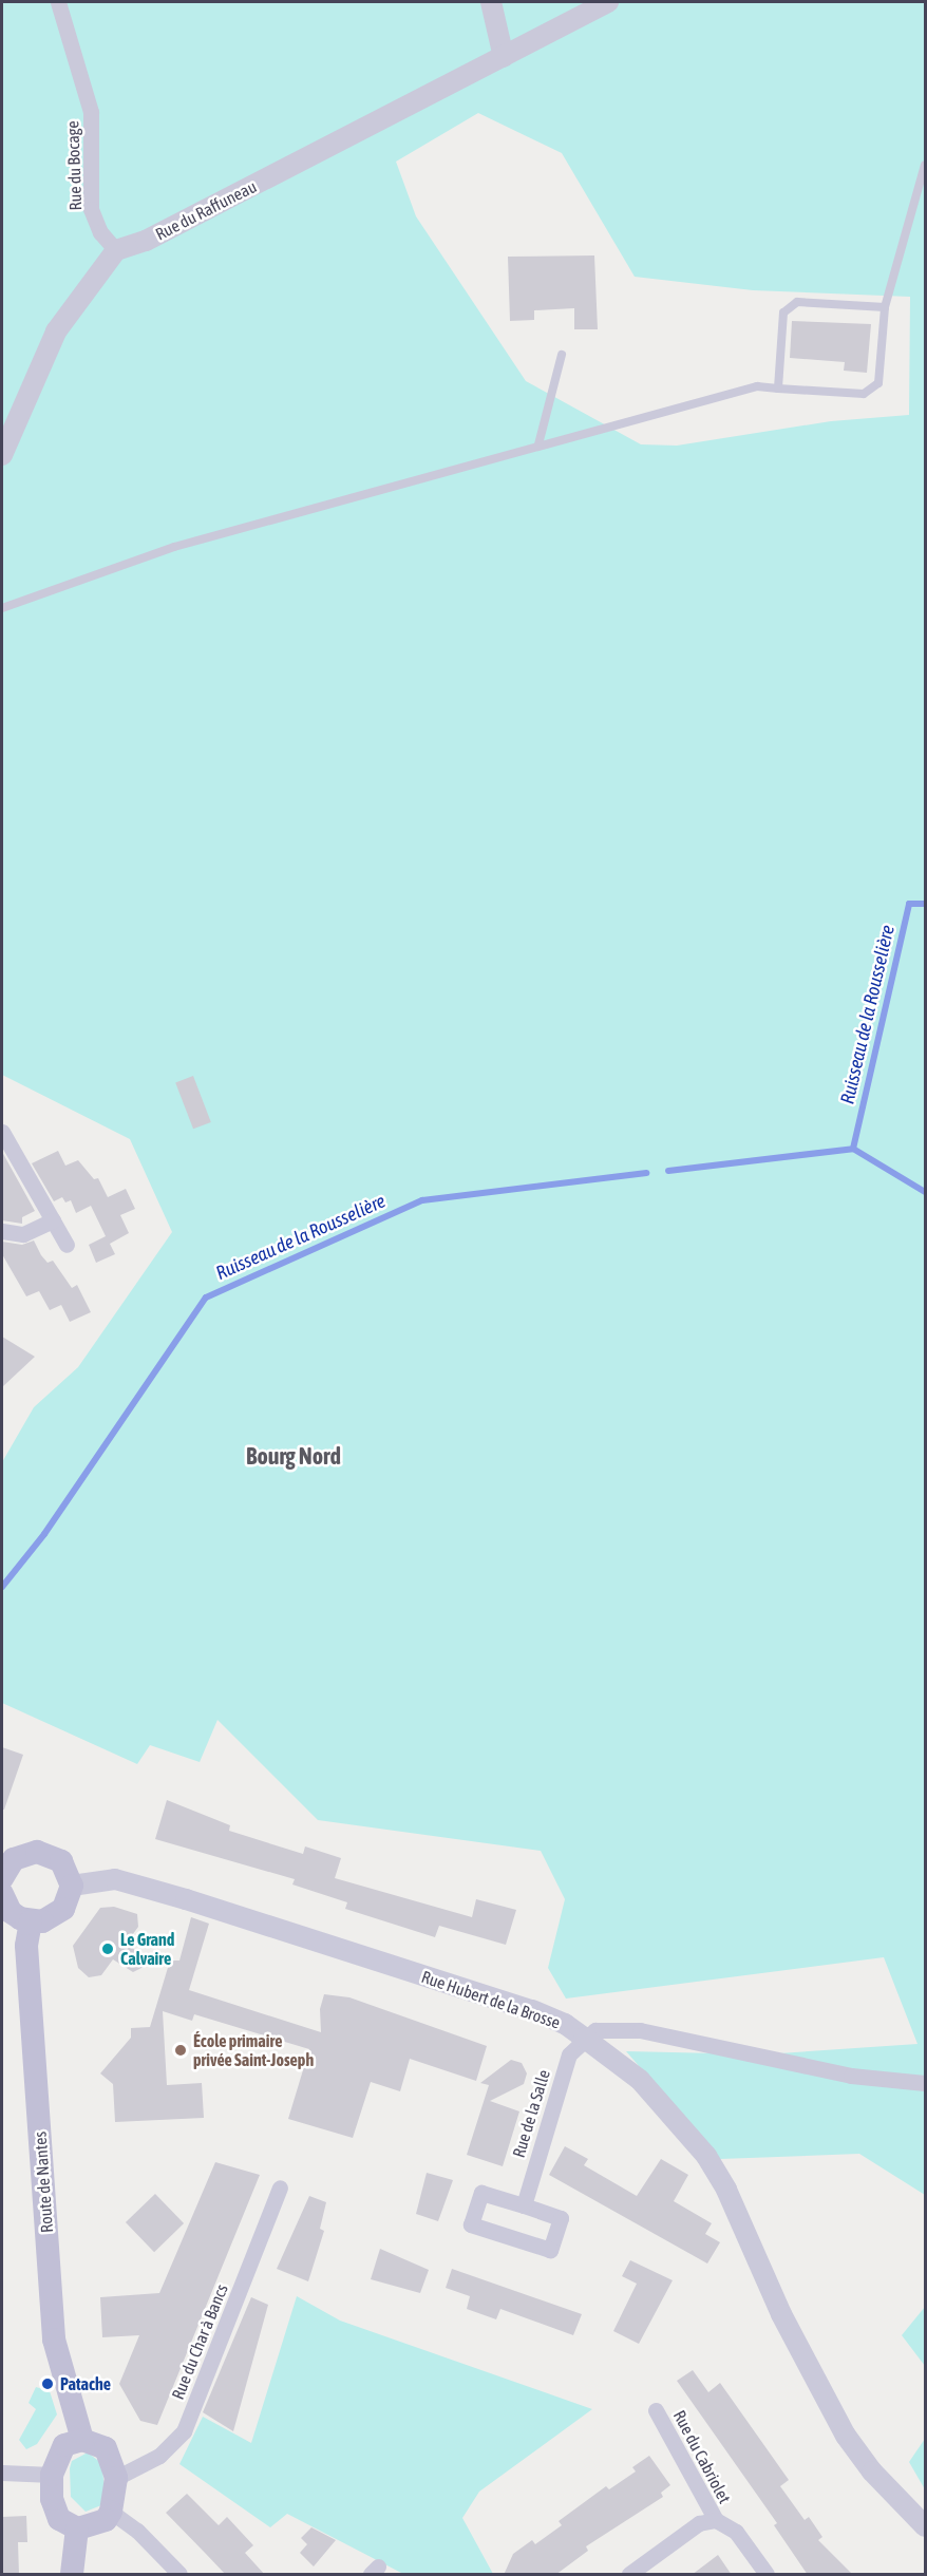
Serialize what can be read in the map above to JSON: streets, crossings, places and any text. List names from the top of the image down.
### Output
{
  "streets": {
    "main road": ["Route de Nantes"],
    "street": [
      "Rue du Bocage",
      "Rue du Raffuneau",
      "Rue Hubert de la Brosse",
      "Rue de la Salle",
      "Rue du Char à Bancs",
      "Rue du Cabriolet"
    ]
  },
  "crossings": [
    ["Rue du Bocage", "Rue du Raffuneau"],
    ["Rue Hubert de la Brosse", "Rue de la Salle"],
    ["Route de Nantes", "Rue du Char à Bancs"]
  ],
  "districts": ["Bourg Nord"],
  "water": ["Ruisseau de la Rousselière"],
  "places": ["Le Grand Calvaire", "École primaire privée Saint-Joseph", "Patache"]
}
